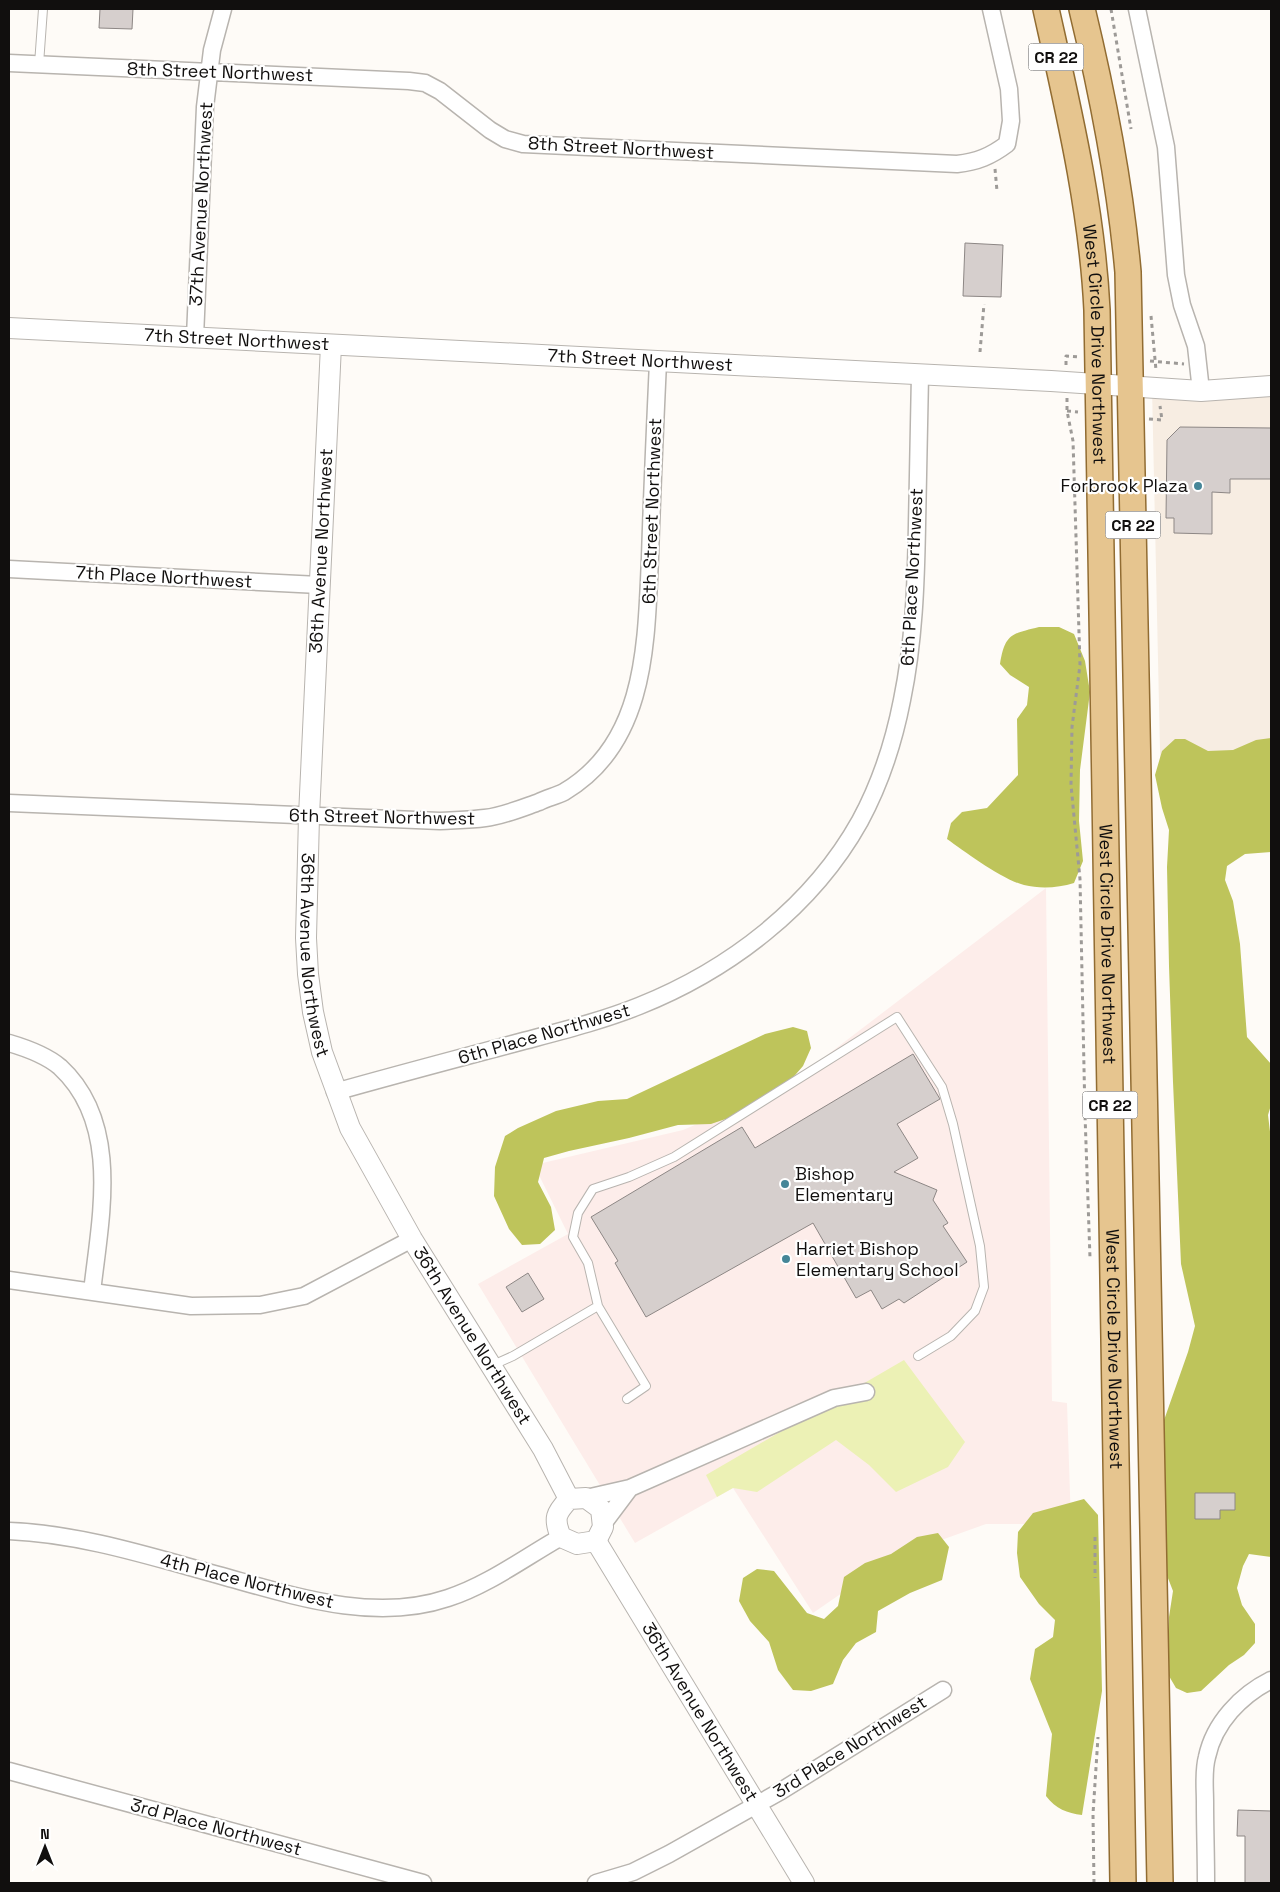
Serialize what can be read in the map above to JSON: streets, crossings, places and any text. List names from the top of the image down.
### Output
{
  "streets": {
    "main road": ["CR 22", "West Circle Drive Northwest"],
    "street": [
      "8th Street Northwest",
      "37th Avenue Northwest",
      "7th Street Northwest",
      "6th Street Northwest",
      "36th Avenue Northwest",
      "7th Place Northwest",
      "6th Place Northwest",
      "4th Place Northwest",
      "3rd Place Northwest"
    ]
  },
  "crossings": [
    ["8th Street Northwest", "37th Avenue Northwest"],
    ["37th Avenue Northwest", "7th Street Northwest"],
    ["7th Street Northwest", "West Circle Drive Northwest"],
    ["7th Street Northwest", "6th Street Northwest"],
    ["7th Street Northwest", "36th Avenue Northwest"],
    ["7th Street Northwest", "6th Place Northwest"],
    ["6th Street Northwest", "36th Avenue Northwest"],
    ["36th Avenue Northwest", "7th Place Northwest"],
    ["36th Avenue Northwest", "6th Place Northwest"],
    ["36th Avenue Northwest", "4th Place Northwest"],
    ["36th Avenue Northwest", "3rd Place Northwest"]
  ],
  "places": ["Forbrook Plaza", "Bishop Elementary", "Harriet Bishop Elementary School"],
  "north": "top"
}
